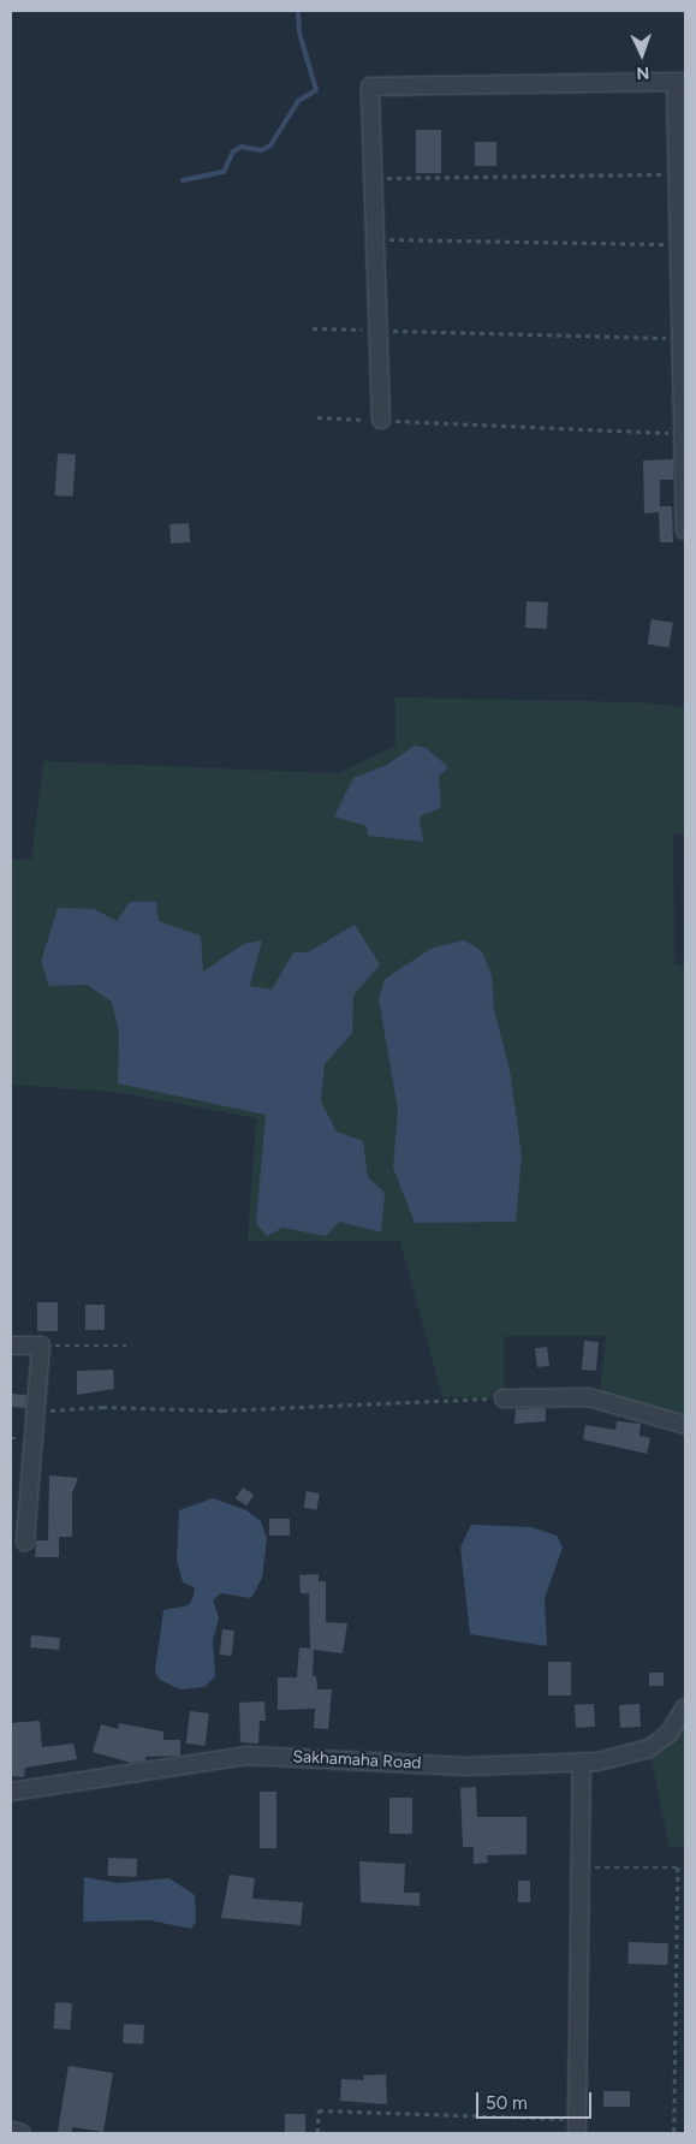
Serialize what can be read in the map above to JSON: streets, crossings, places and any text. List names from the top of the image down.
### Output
{
  "streets": {
    "street": ["Sakhamaha Road"]
  },
  "scale_bar": "50 m",
  "north": "bottom"
}
